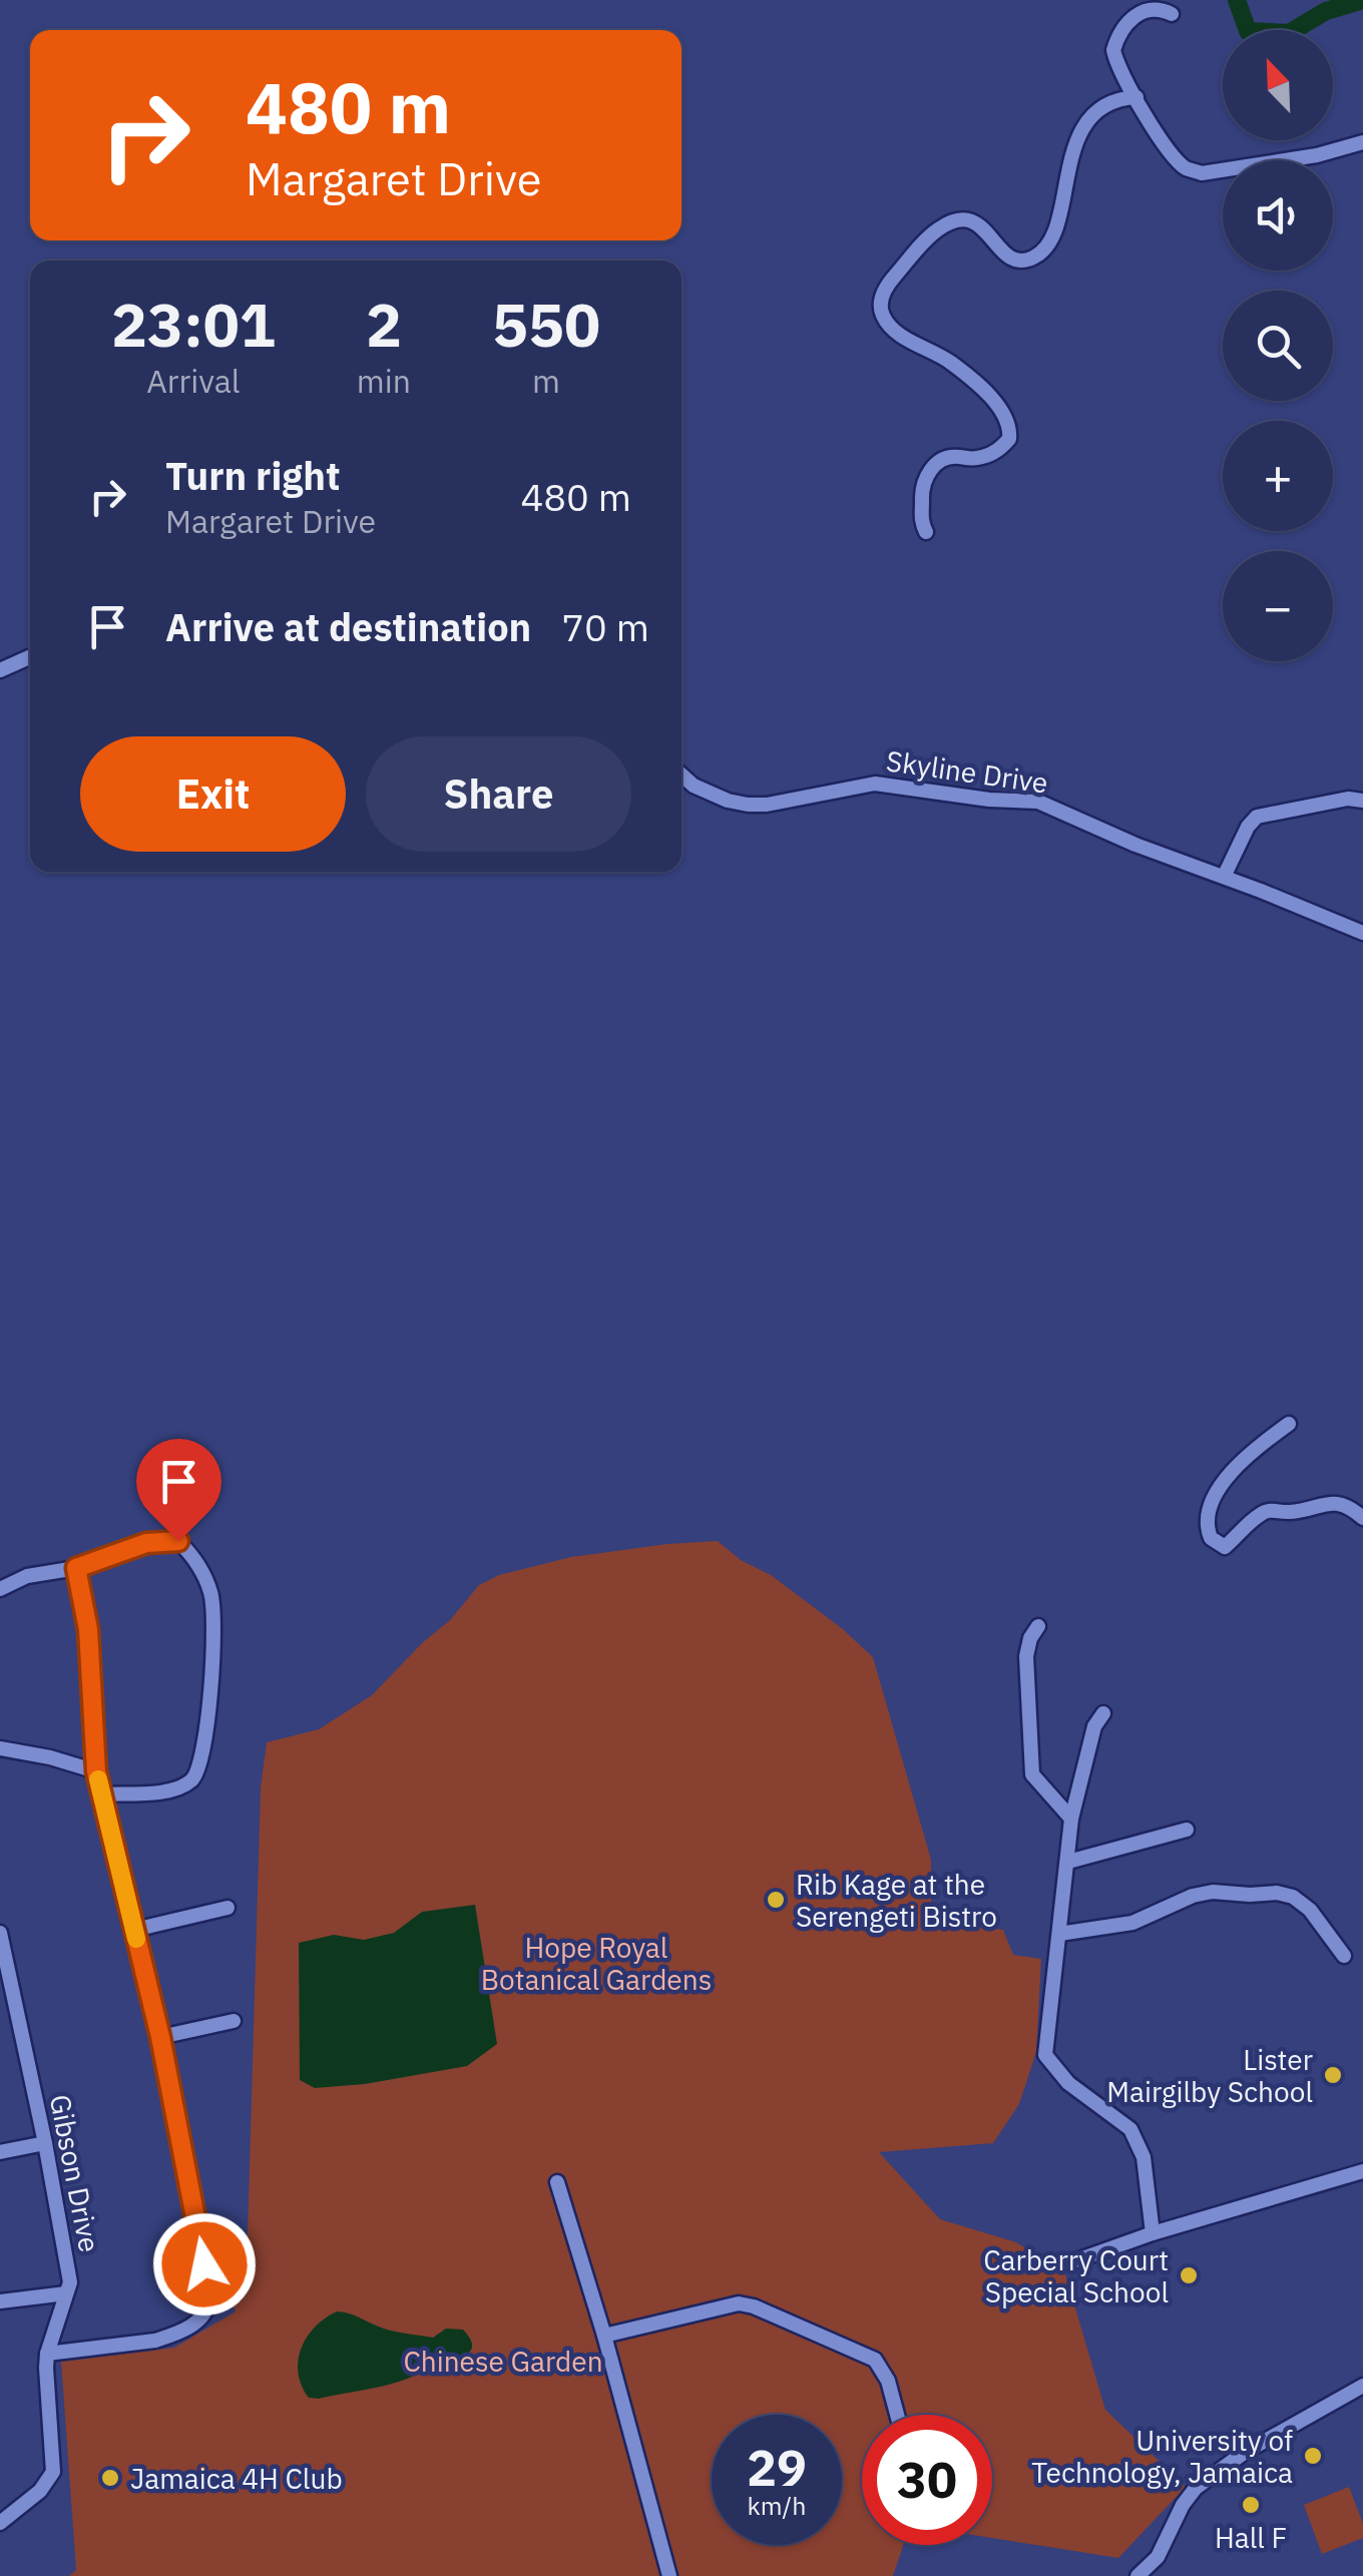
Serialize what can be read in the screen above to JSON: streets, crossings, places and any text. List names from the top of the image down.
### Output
{
  "streets": {
    "street": ["Skyline Drive", "Gibson Drive"]
  },
  "parks": ["Hope Royal Botanical Gardens", "Chinese Garden"],
  "places": [
    "Rib Kage at the Serengeti Bistro",
    "Lister Mairgilby School",
    "Carberry Court Special School",
    "University of Technology, Jamaica",
    "Jamaica 4H Club",
    "Hall F"
  ],
  "north": "top left",
  "page": {
    "map_buttons": ["+", "−"],
    "turn": ["480 m", "Margaret Drive"],
    "eta": [
      "23:01",
      "Arrival",
      "2",
      "min",
      "550",
      "m"
    ],
    "list": [
      {
        "name": "Turn right",
        "note": "Margaret Drive",
        "value": "480 m"
      },
      {
        "name": "Arrive at destination",
        "value": "70 m"
      }
    ],
    "buttons": ["Exit", "Share"],
    "speed": "29 km/h",
    "limit": "30"
  }
}
